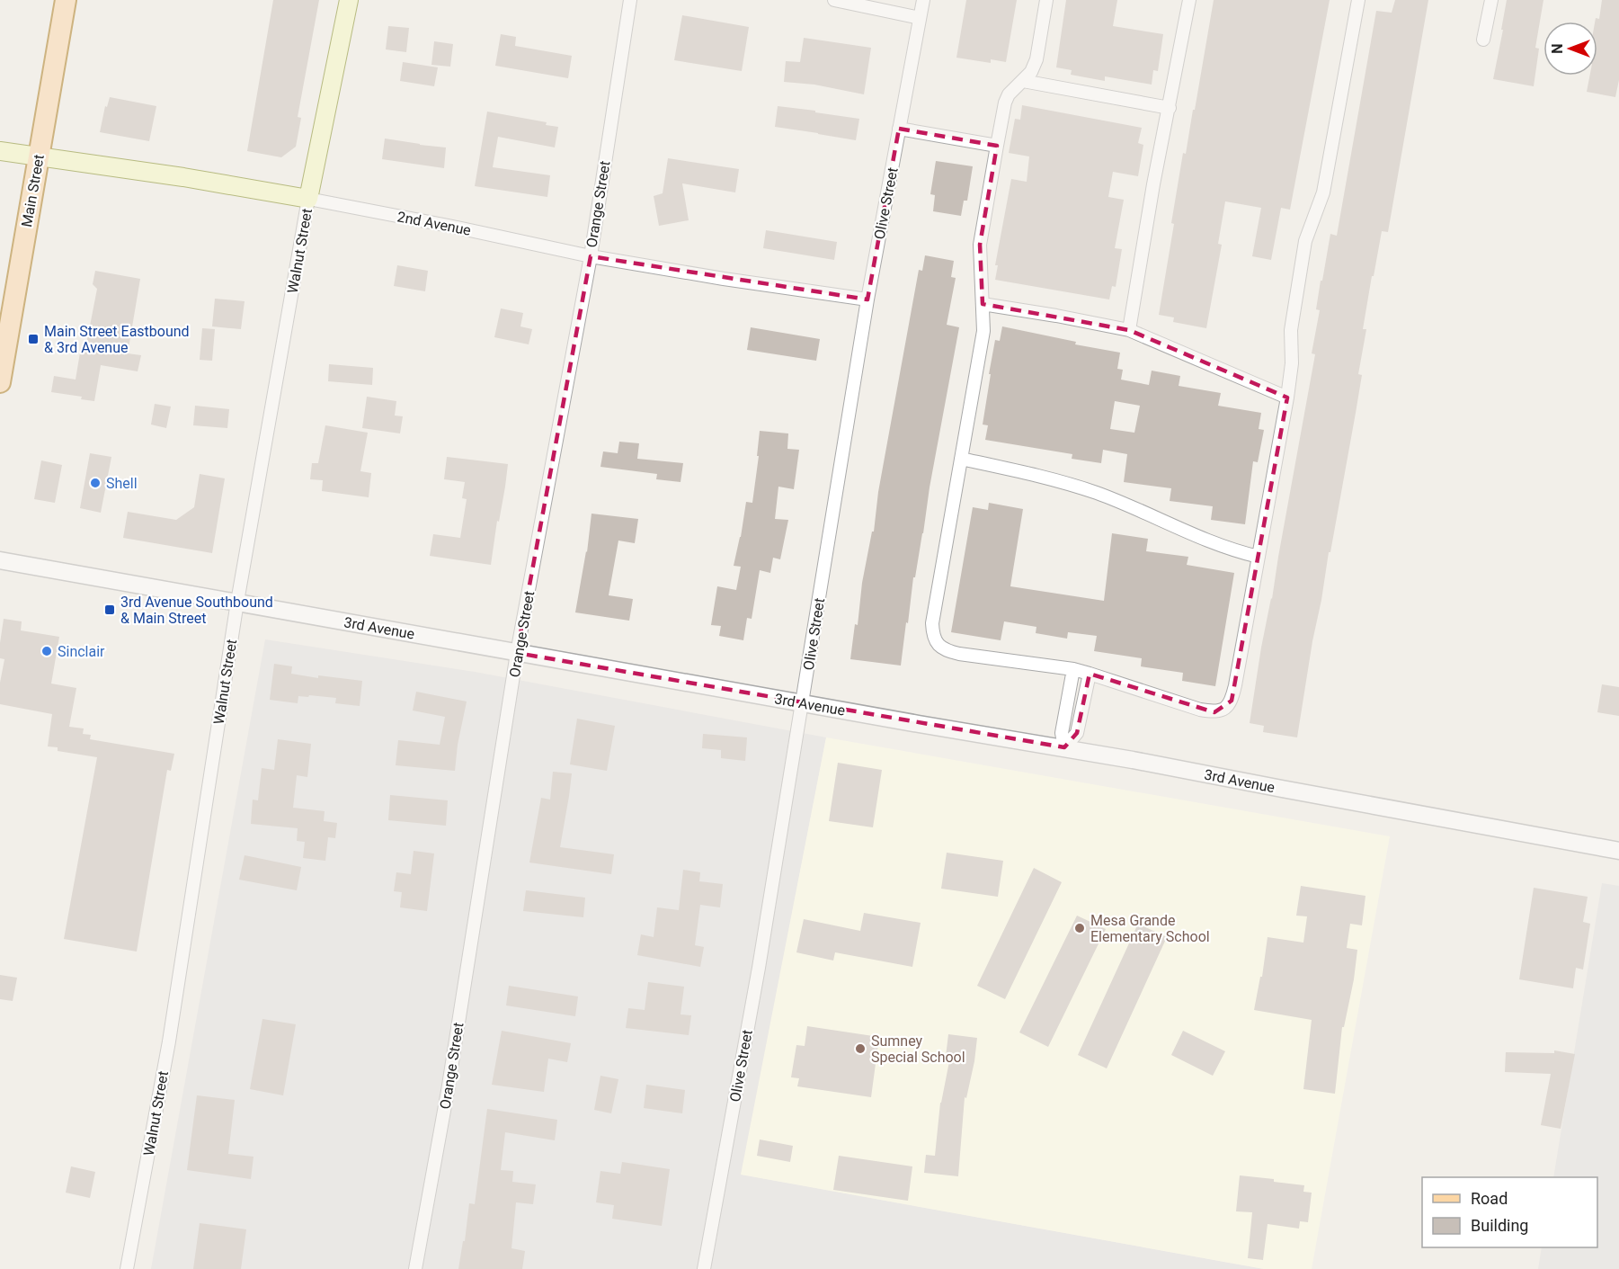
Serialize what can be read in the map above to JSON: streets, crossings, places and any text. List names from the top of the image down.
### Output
{
  "streets": {
    "main road": ["Main Street", "2nd Avenue", "Walnut Street"],
    "street": ["Olive Street", "Orange Street", "3rd Avenue"]
  },
  "crossings": [
    ["Main Street", "2nd Avenue"],
    ["Olive Street", "2nd Avenue"],
    ["Olive Street", "3rd Avenue"],
    ["Orange Street", "2nd Avenue"],
    ["Orange Street", "3rd Avenue"],
    ["2nd Avenue", "Walnut Street"],
    ["Walnut Street", "3rd Avenue"]
  ],
  "places": {
    "transit": ["Main Street Eastbound & 3rd Avenue", "3rd Avenue Southbound & Main Street"],
    "other": [
      "Shell",
      "Sinclair",
      "Mesa Grande Elementary School",
      "Sumney Special School"
    ]
  },
  "legend": ["Road", "Building"],
  "north": "left"
}
